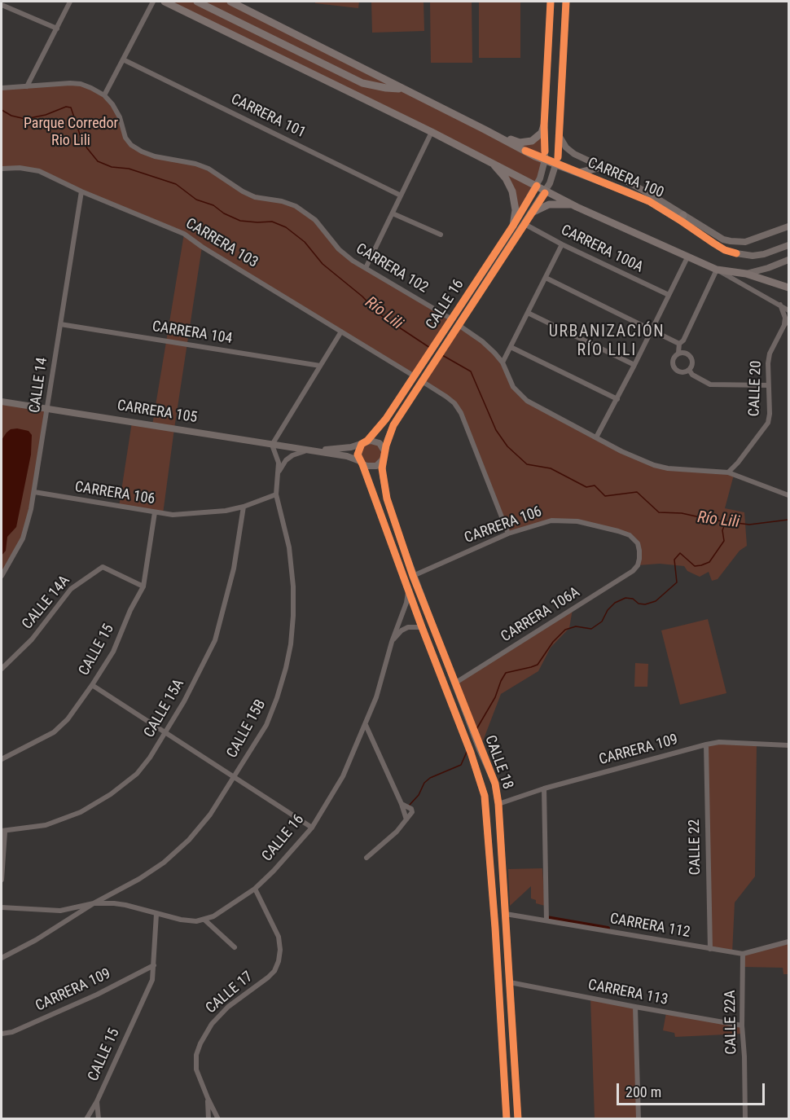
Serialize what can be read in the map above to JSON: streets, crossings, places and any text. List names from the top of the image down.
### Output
{
  "streets": {
    "main road": [
      "CARRERA 100",
      "CALLE 16",
      "CARRERA 105",
      "CALLE 18"
    ],
    "street": [
      "CARRERA 101",
      "CARRERA 103",
      "CARRERA 100A",
      "CARRERA 102",
      "CARRERA 104",
      "CALLE 14",
      "CALLE 20",
      "CARRERA 106",
      "CALLE 14A",
      "CARRERA 106A",
      "CALLE 15",
      "CALLE 15A",
      "CALLE 15B",
      "CARRERA 109",
      "CALLE 22",
      "CARRERA 112",
      "CALLE 17",
      "CARRERA 113",
      "CALLE 22A"
    ]
  },
  "crossings": [
    ["CARRERA 100", "CALLE 16"],
    ["CARRERA 103", "CALLE 16"],
    ["CARRERA 103", "CALLE 14"],
    ["CARRERA 100A", "CALLE 16"],
    ["CARRERA 102", "CALLE 16"],
    ["CALLE 16", "CARRERA 105"],
    ["CALLE 16", "CALLE 15"],
    ["CALLE 16", "CALLE 15B"],
    ["CALLE 16", "CALLE 18"],
    ["CALLE 16", "CALLE 17"],
    ["CARRERA 104", "CALLE 14"],
    ["CALLE 14", "CARRERA 105"],
    ["CALLE 14", "CARRERA 106"],
    ["CARRERA 105", "CALLE 15B"],
    ["CARRERA 105", "CALLE 18"],
    ["CARRERA 106", "CARRERA 106A"],
    ["CARRERA 106", "CALLE 15"],
    ["CARRERA 106", "CALLE 15A"],
    ["CARRERA 106", "CALLE 15B"],
    ["CARRERA 106", "CALLE 18"],
    ["CALLE 14A", "CALLE 15"],
    ["CARRERA 106A", "CALLE 18"],
    ["CALLE 15", "CARRERA 109"],
    ["CARRERA 109", "CALLE 18"],
    ["CARRERA 109", "CALLE 22"],
    ["CALLE 18", "CARRERA 112"],
    ["CALLE 18", "CARRERA 113"],
    ["CALLE 22", "CARRERA 112"],
    ["CARRERA 112", "CALLE 22A"],
    ["CARRERA 113", "CALLE 22A"]
  ],
  "districts": ["URBANIZACIÓN RÍO LILI"],
  "water": ["Río Lili"],
  "parks": ["Parque Corredor Rio Lili"],
  "scale_bar": "200 m"
}
